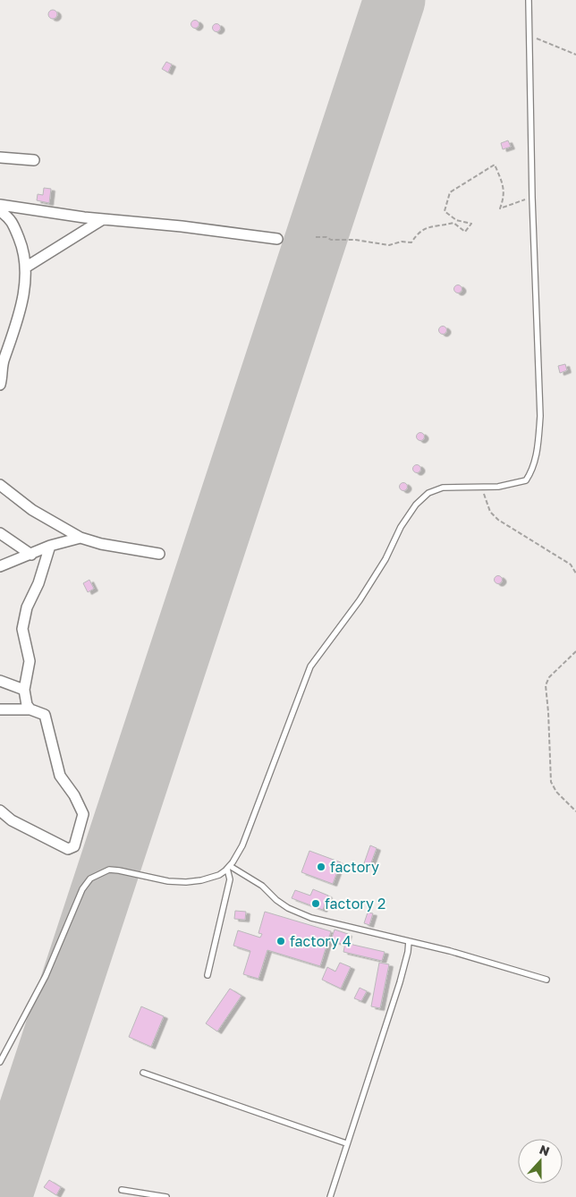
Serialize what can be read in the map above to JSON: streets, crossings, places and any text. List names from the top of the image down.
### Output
{
  "places": ["factory", "factory 2", "factory 4"],
  "north": "top"
}
